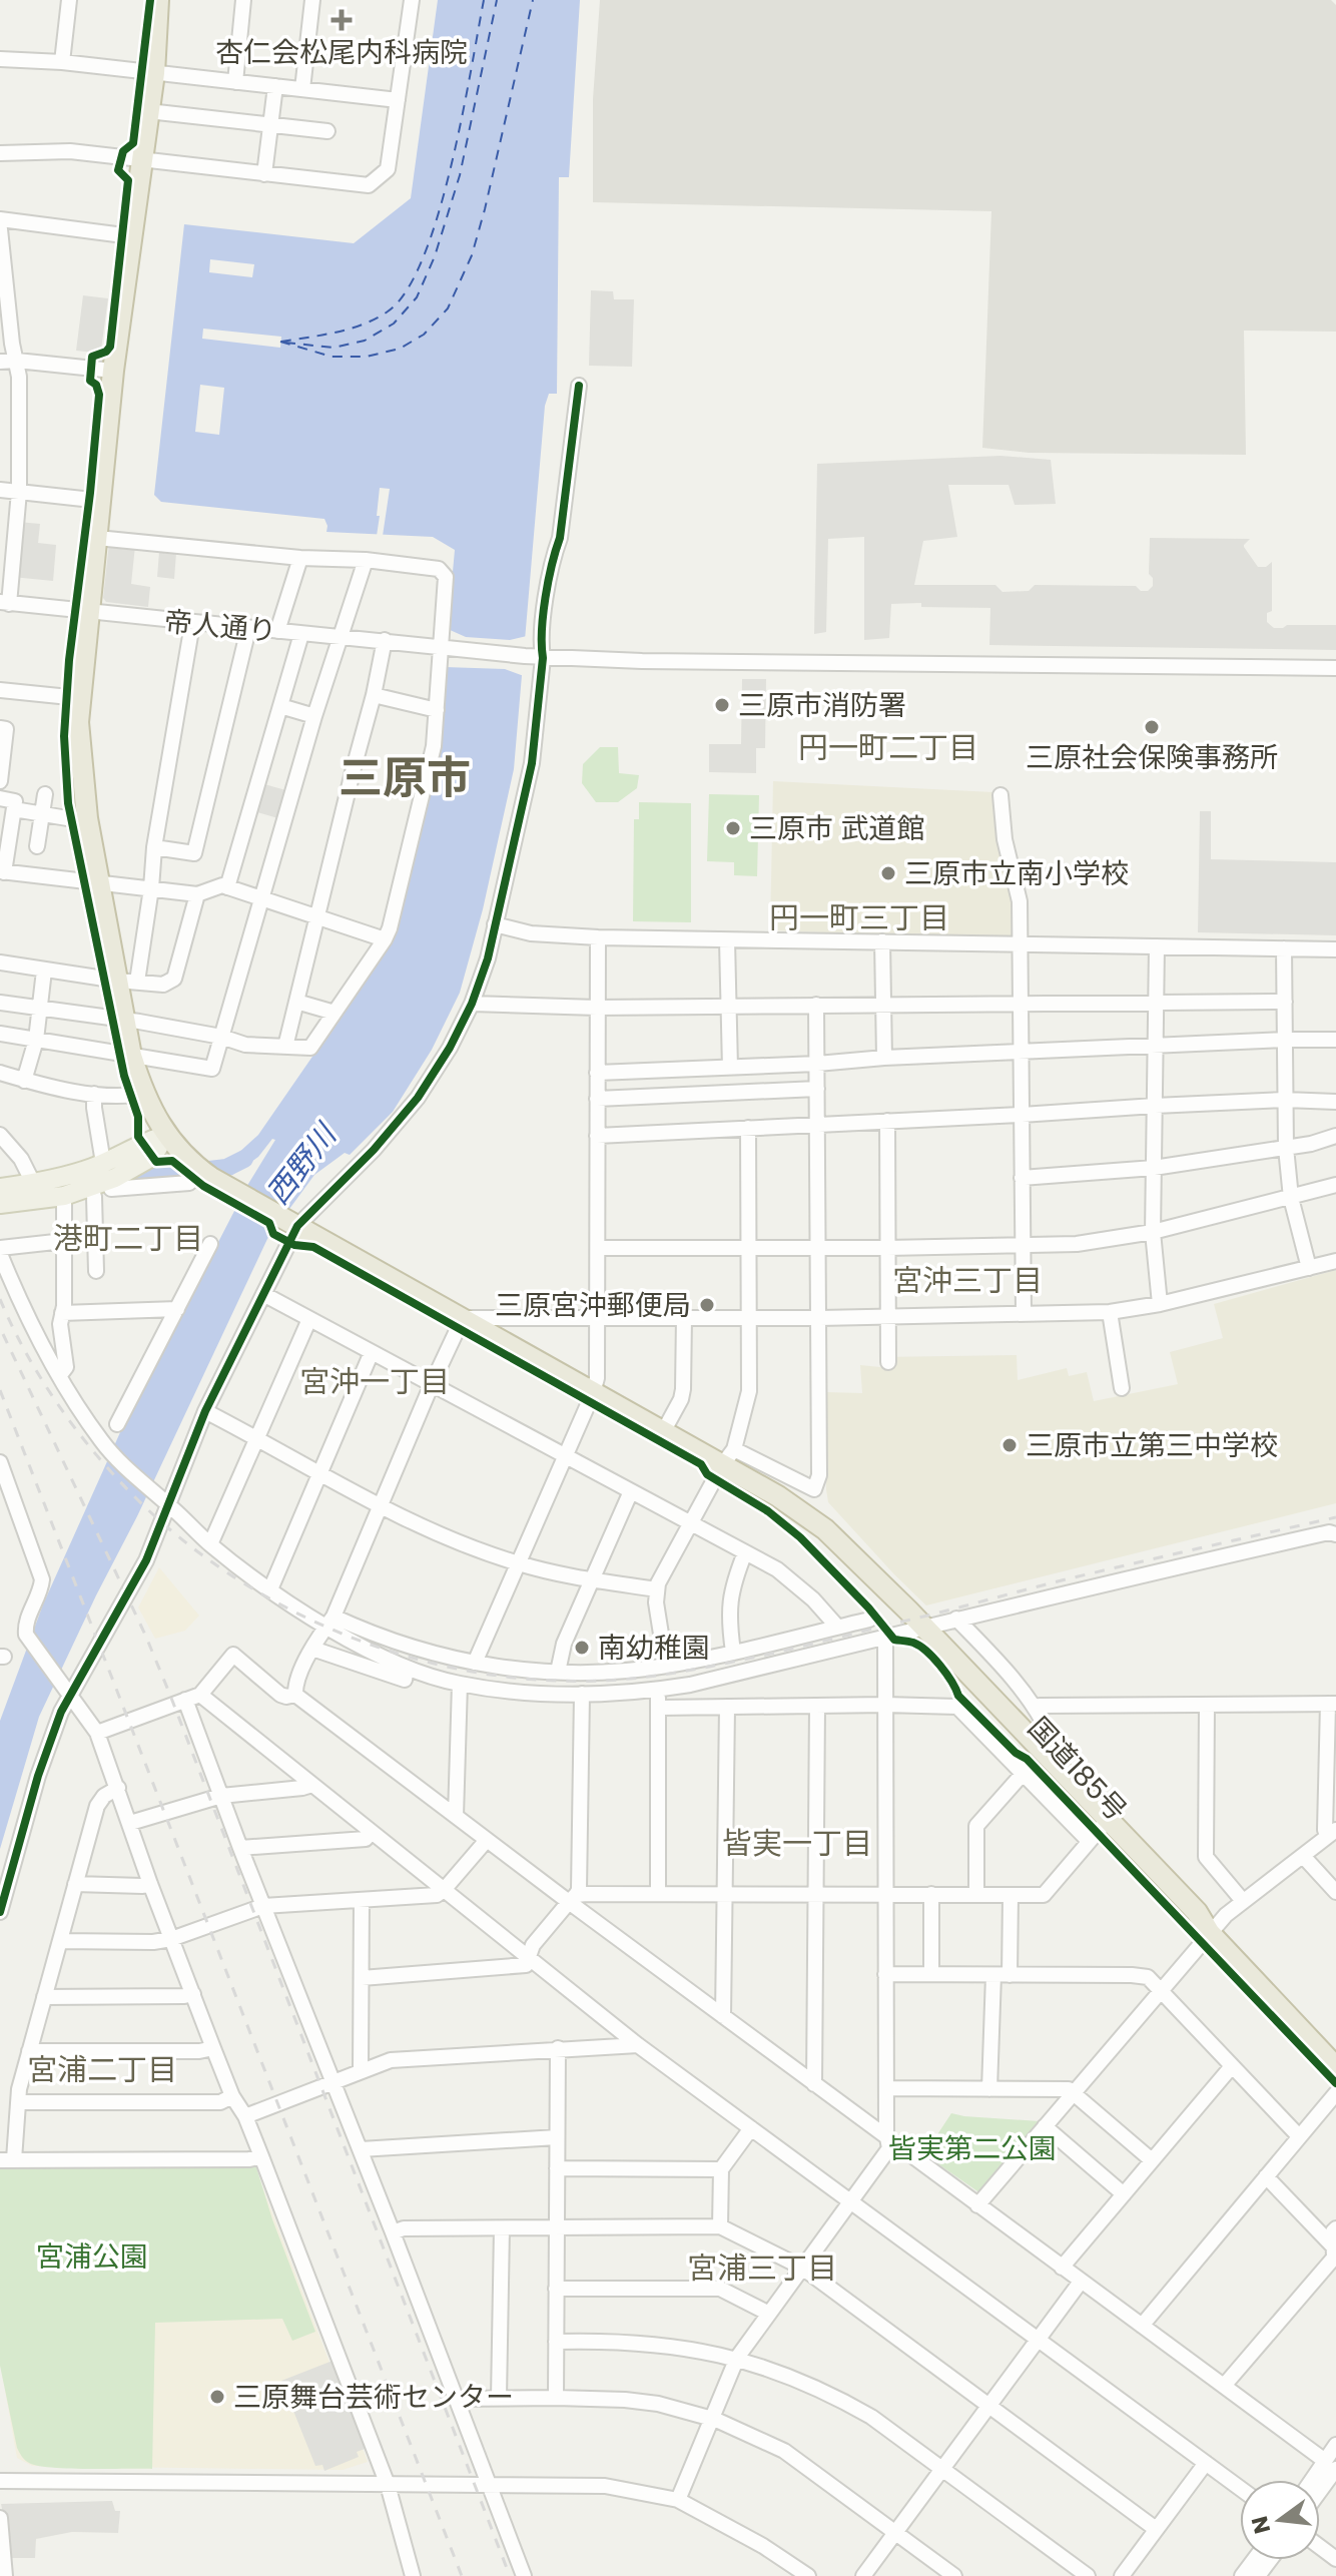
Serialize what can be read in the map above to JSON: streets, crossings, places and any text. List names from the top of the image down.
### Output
{
  "streets": {
    "highway": ["国道185号"],
    "street": ["帝人通り"]
  },
  "crossings": [
    ["帝人通り", "国道185号"]
  ],
  "districts": [
    "円一町二丁目",
    "三原市",
    "円一町三丁目",
    "港町二丁目",
    "宮沖三丁目",
    "宮沖一丁目",
    "皆実一丁目",
    "宮浦二丁目",
    "宮浦三丁目"
  ],
  "water": ["西野川"],
  "parks": ["皆実第二公園", "宮浦公園"],
  "places": {
    "health": ["杏仁会松尾内科病院"],
    "other": [
      "三原市消防署",
      "三原社会保険事務所",
      "三原市 武道館",
      "三原市立南小学校",
      "三原宮沖郵便局",
      "三原市立第三中学校",
      "南幼稚園",
      "三原舞台芸術センター"
    ]
  },
  "north": "left"
}
